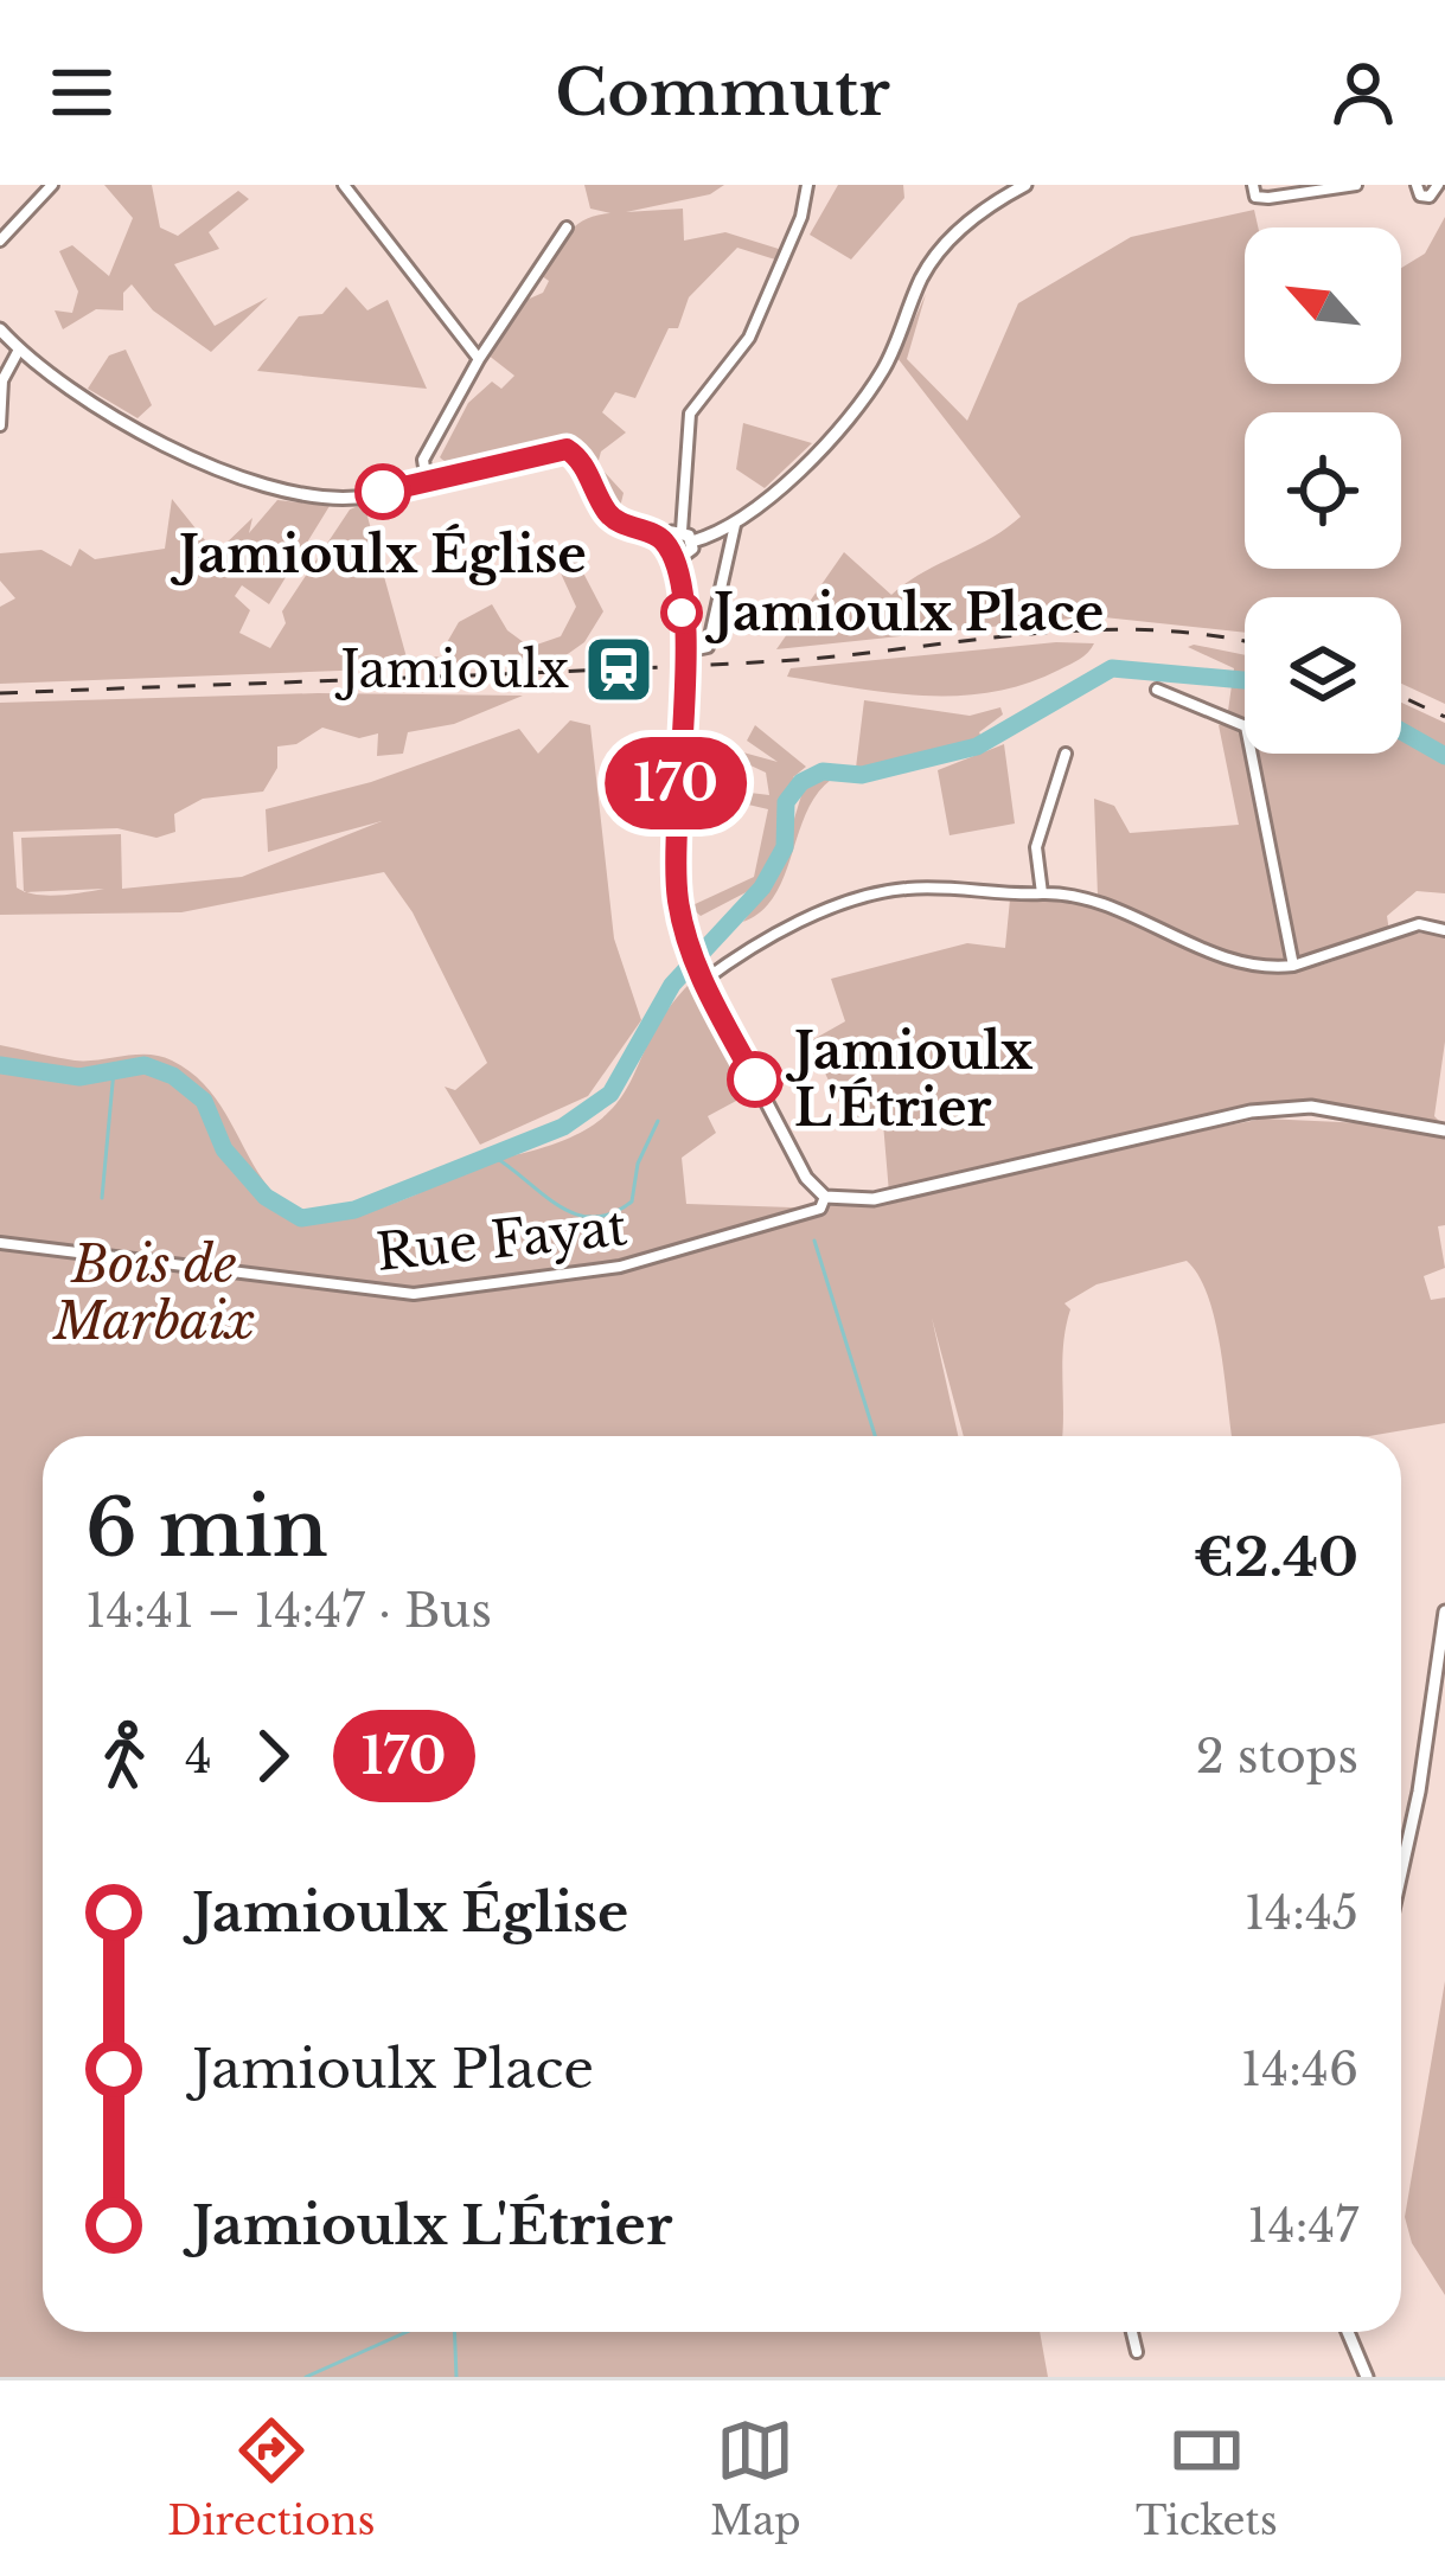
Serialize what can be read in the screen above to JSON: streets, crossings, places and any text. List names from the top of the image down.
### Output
{
  "streets": {
    "street": ["Rue Fayat"]
  },
  "parks": ["Bois de Marbaix"],
  "places": {
    "other": ["Jamioulx Église", "Jamioulx Place", "Jamioulx L'Étrier"],
    "station": ["Jamioulx"]
  },
  "lines": ["bus line 170"],
  "north": "top left",
  "page": {
    "header": "Commutr",
    "on_map": "170",
    "heading": ["6 min", "14:41 – 14:47 · Bus", "€2.40"],
    "legs": ["4", "170", "2 stops"],
    "list": [
      {
        "name": "Jamioulx Église",
        "value": "14:45"
      },
      {
        "name": "Jamioulx Place",
        "value": "14:46"
      },
      {
        "name": "Jamioulx L'Étrier",
        "value": "14:47"
      }
    ],
    "tabs": ["Directions", "Map", "Tickets"]
  }
}
